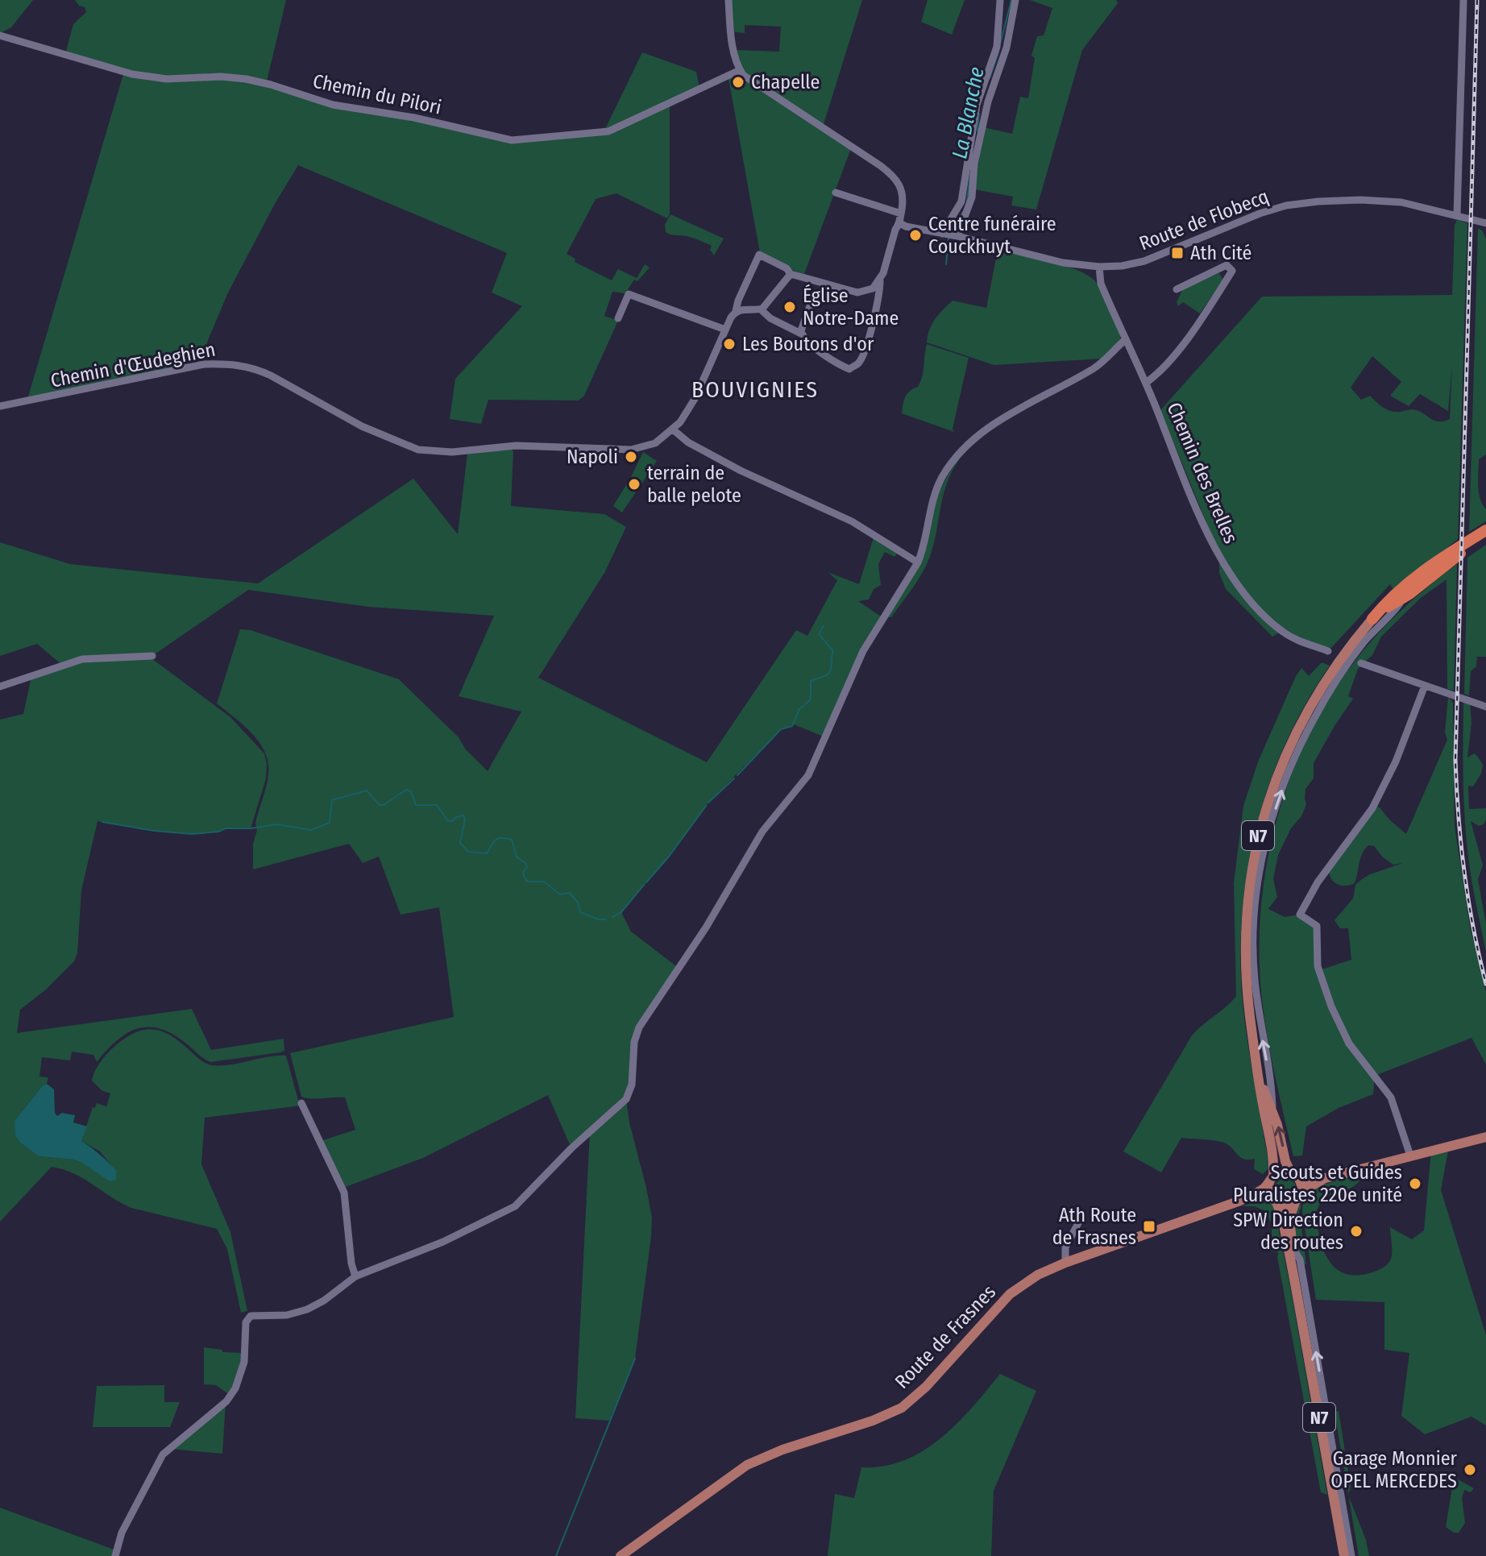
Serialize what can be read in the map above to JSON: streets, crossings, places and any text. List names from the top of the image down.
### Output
{
  "streets": {
    "highway": ["N7"],
    "main road": ["Route de Frasnes"],
    "street": [
      "Chemin du Pilori",
      "Route de Flobecq",
      "Chemin d'Œudeghien",
      "Chemin des Brelles"
    ]
  },
  "crossings": [
    ["Route de Flobecq", "Chemin des Brelles"],
    ["N7", "Route de Frasnes"]
  ],
  "districts": ["BOUVIGNIES"],
  "water": ["La Blanche"],
  "places": {
    "other": [
      "Chapelle",
      "Centre funéraire Couckhuyt",
      "Église Notre-Dame",
      "Les Boutons d'or",
      "Napoli",
      "terrain de balle pelote",
      "Scouts et Guides Pluralistes 220e unité",
      "SPW Direction des routes",
      "Garage Monnier OPEL MERCEDES"
    ],
    "transit": ["Ath Cité", "Ath Route de Frasnes"]
  }
}
